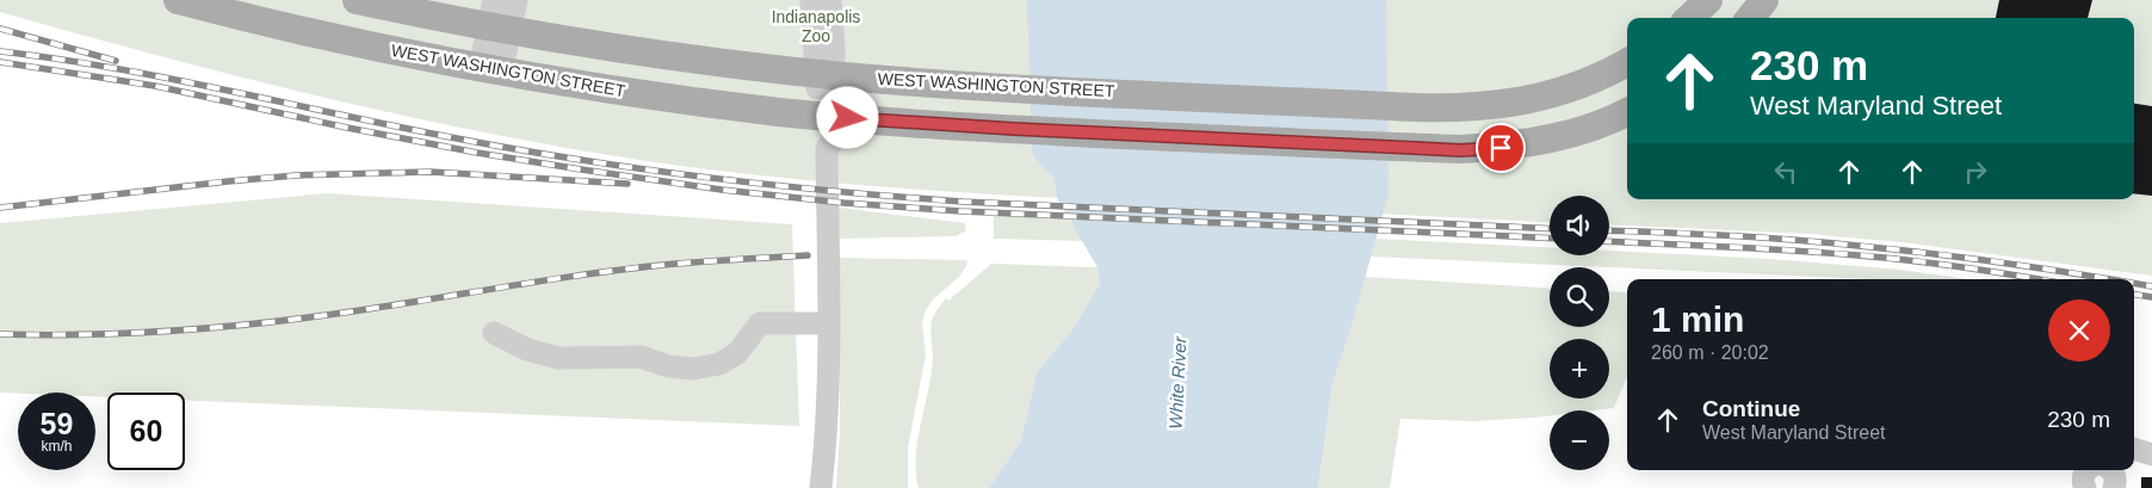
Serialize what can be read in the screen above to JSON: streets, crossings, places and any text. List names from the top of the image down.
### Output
{
  "streets": {
    "main road": ["WEST WASHINGTON STREET"]
  },
  "water": ["White River"],
  "parks": ["Indianapolis Zoo"],
  "page": {
    "turn": ["230 m", "West Maryland Street"],
    "map_buttons": ["+", "−"],
    "heading": ["1 min", "260 m · 20:02"],
    "list": [
      {
        "name": "Continue",
        "note": "West Maryland Street",
        "value": "230 m"
      }
    ],
    "speed": "59 km/h",
    "limit": "60"
  }
}
